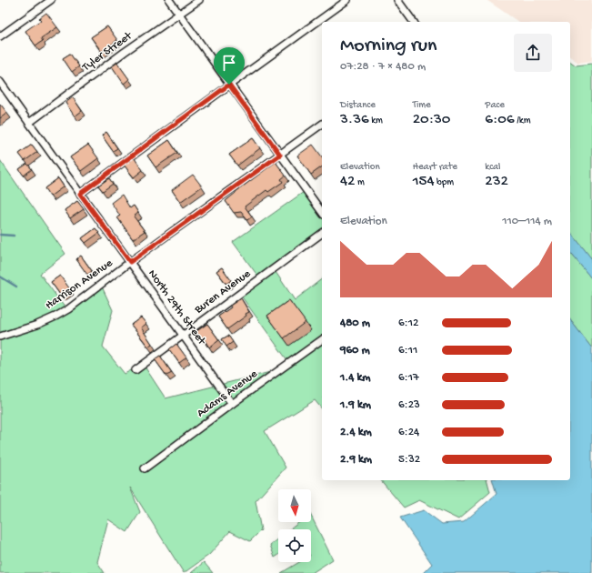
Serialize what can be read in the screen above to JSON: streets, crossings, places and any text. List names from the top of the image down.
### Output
{
  "streets": {
    "street": [
      "Tyler Street",
      "Harrison Avenue",
      "Buren Avenue",
      "North 29th Street",
      "Adams Avenue"
    ]
  },
  "crossings": [
    ["Tyler Street", "North 29th Street"],
    ["Harrison Avenue", "North 29th Street"],
    ["Buren Avenue", "North 29th Street"],
    ["North 29th Street", "Adams Avenue"]
  ],
  "north": "bottom",
  "page": {
    "heading": ["Morning run", "07:28 · 7 × 480 m"],
    "stats": [
      ["Distance", "3.36 km"],
      ["Time", "20:30"],
      ["Pace", "6:06 /km"],
      ["Elevation", "42 m"],
      ["Heart rate", "154 bpm"],
      ["kcal", "232"]
    ],
    "chart": ["Elevation", "110–114 m"],
    "list": [
      {
        "name": "480 m",
        "note": "6:12"
      },
      {
        "name": "960 m",
        "note": "6:11"
      },
      {
        "name": "1.4 km",
        "note": "6:17"
      },
      {
        "name": "1.9 km",
        "note": "6:23"
      },
      {
        "name": "2.4 km",
        "note": "6:24"
      },
      {
        "name": "2.9 km",
        "note": "5:32"
      }
    ]
  }
}
